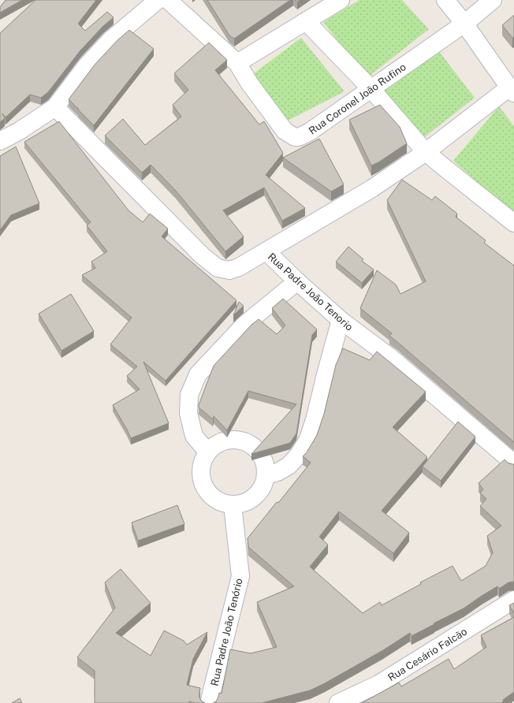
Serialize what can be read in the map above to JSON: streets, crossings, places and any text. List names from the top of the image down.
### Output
{
  "streets": {
    "street": [
      "Rua Coronel João Rufino",
      "Rua Padre João Tenorio",
      "Rua Padre João Tenório",
      "Rua Cesário Falcão"
    ]
  }
}
